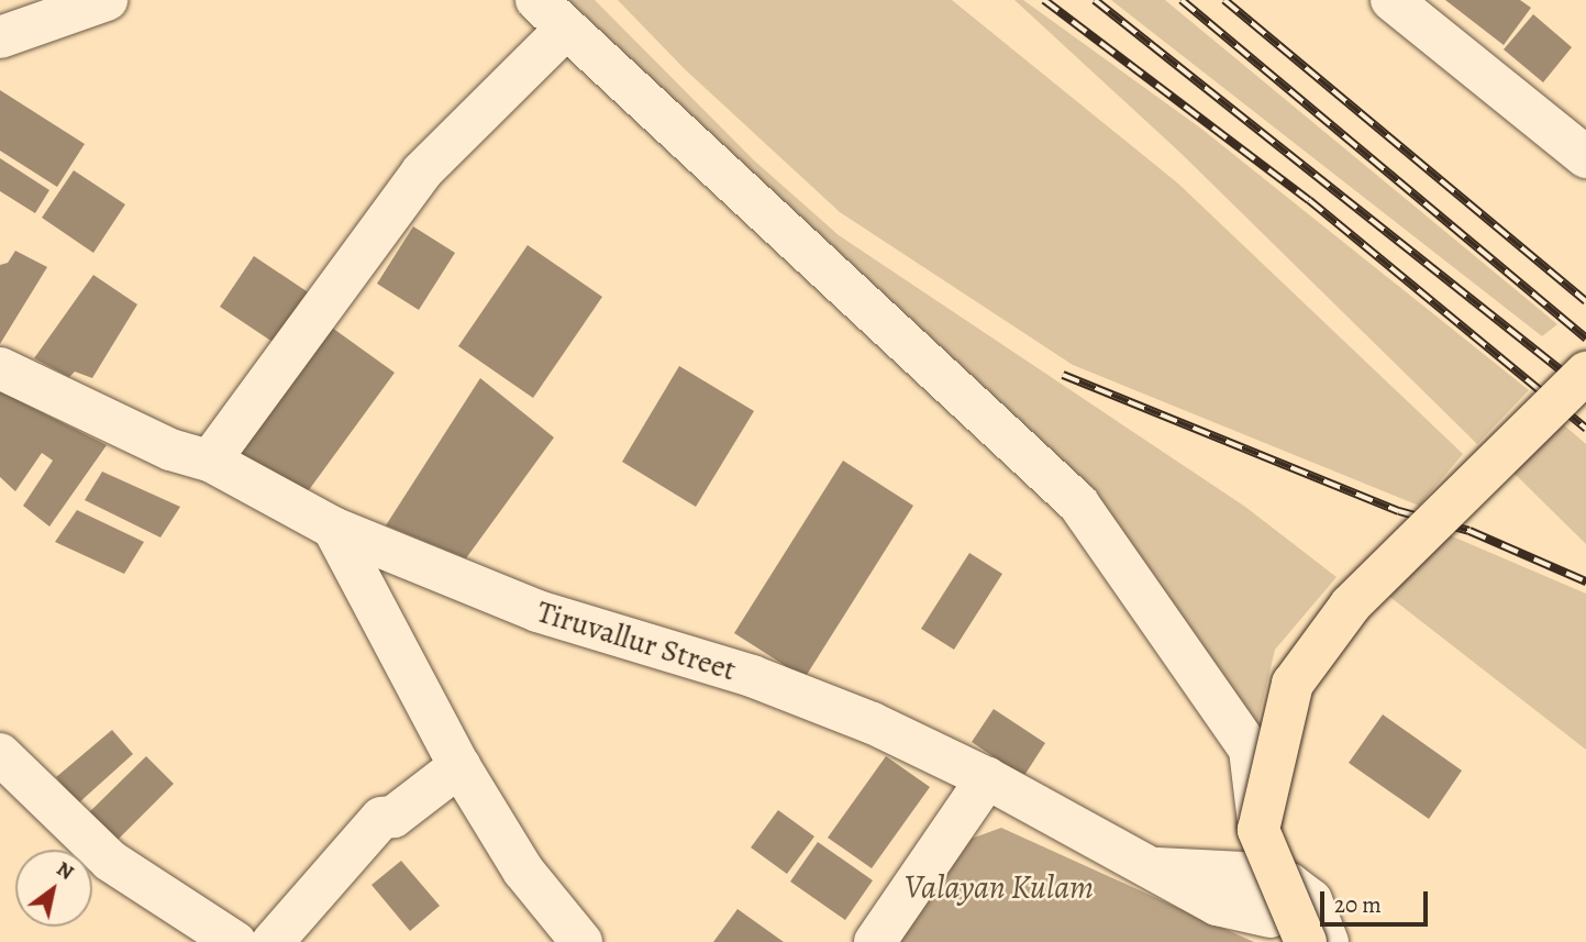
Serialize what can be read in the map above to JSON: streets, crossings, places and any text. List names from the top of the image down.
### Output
{
  "streets": {
    "street": ["Tiruvallur Street"]
  },
  "water": ["Valayan Kulam"],
  "scale_bar": "20 m",
  "north": "top right"
}
